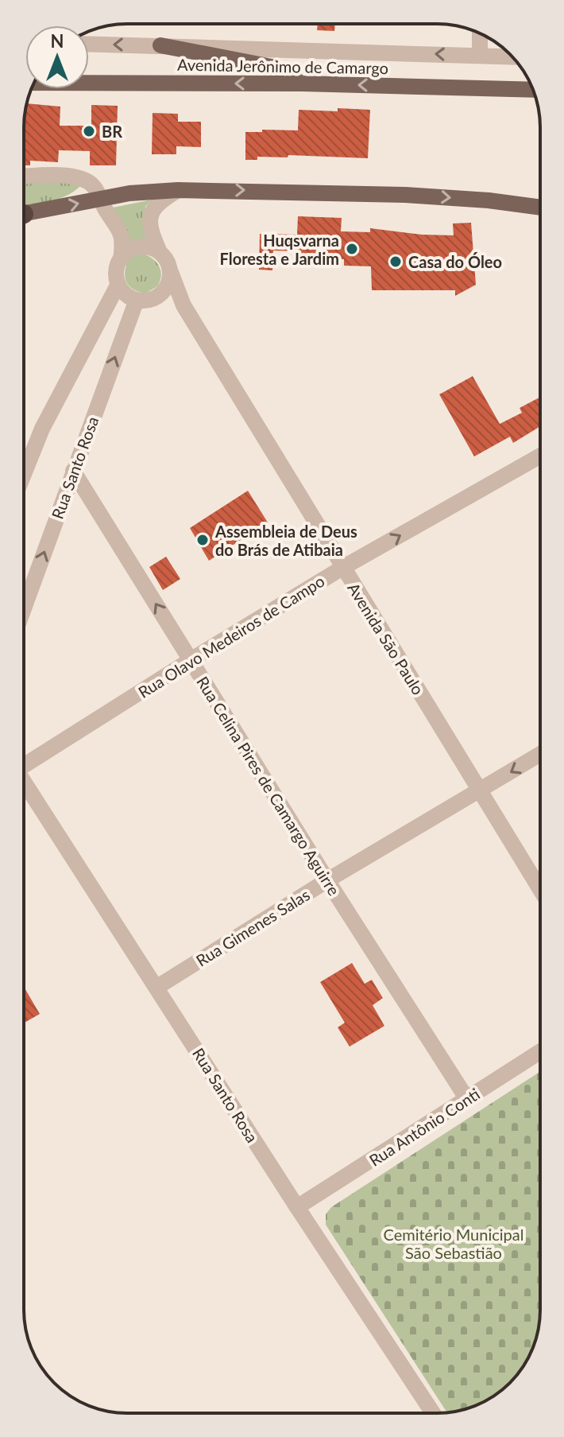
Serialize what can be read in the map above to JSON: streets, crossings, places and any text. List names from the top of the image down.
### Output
{
  "streets": {
    "main road": ["Avenida Jerônimo de Camargo"],
    "street": [
      "Rua Santo Rosa",
      "Rua Olavo Medeiros de Campo",
      "Avenida São Paulo",
      "Rua Celina Pires de Camargo Aguirre",
      "Rua Gimenes Salas",
      "Rua Antônio Conti"
    ]
  },
  "crossings": [
    ["Rua Santo Rosa", "Avenida São Paulo"],
    ["Rua Santo Rosa", "Rua Celina Pires de Camargo Aguirre"],
    ["Rua Santo Rosa", "Rua Gimenes Salas"],
    ["Rua Santo Rosa", "Rua Antônio Conti"],
    ["Rua Olavo Medeiros de Campo", "Avenida São Paulo"],
    ["Rua Olavo Medeiros de Campo", "Rua Celina Pires de Camargo Aguirre"],
    ["Avenida São Paulo", "Rua Gimenes Salas"],
    ["Rua Celina Pires de Camargo Aguirre", "Rua Gimenes Salas"],
    ["Rua Celina Pires de Camargo Aguirre", "Rua Antônio Conti"]
  ],
  "one_way": ["Rua Olavo Medeiros de Campo"],
  "parks": ["Cemitério Municipal São Sebastião"],
  "places": [
    "BR",
    "Huqsvarna Floresta e Jardim",
    "Casa do Óleo",
    "Assembleia de Deus do Brás de Atibaia"
  ],
  "north": "top"
}
